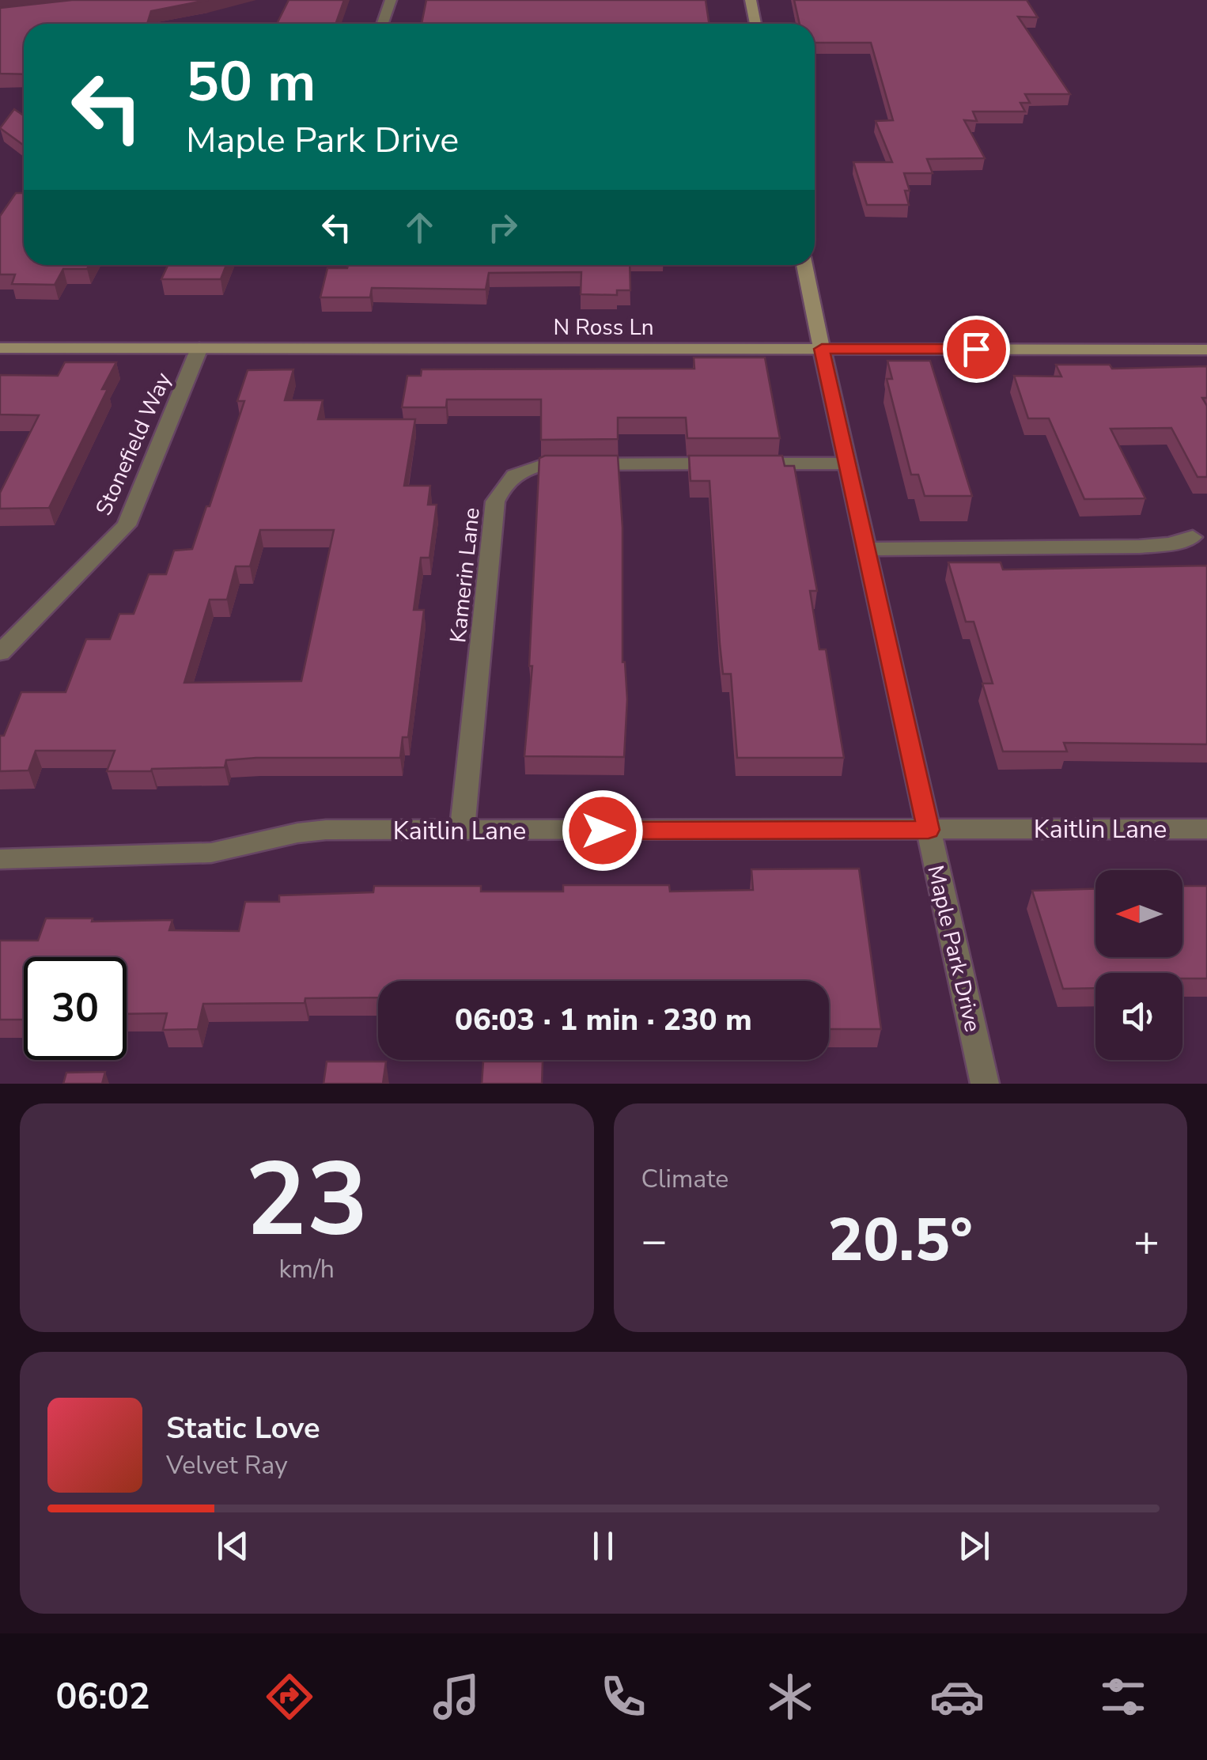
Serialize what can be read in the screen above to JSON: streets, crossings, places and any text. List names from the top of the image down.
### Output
{
  "streets": {
    "main road": ["N Ross Ln", "Maple Park Drive"],
    "street": ["Stonefield Way", "Kamerin Lane", "Kaitlin Lane"]
  },
  "crossings": [
    ["N Ross Ln", "Stonefield Way"],
    ["N Ross Ln", "Maple Park Drive"],
    ["Kamerin Lane", "Kaitlin Lane"],
    ["Kamerin Lane", "Maple Park Drive"],
    ["Kaitlin Lane", "Maple Park Drive"]
  ],
  "north": "left",
  "page": {
    "turn": ["50 m", "Maple Park Drive"],
    "limit": "30",
    "trip": "06:03 · 1 min · 230 m",
    "tile": [
      ["23", "km/h"],
      "Climate"
    ],
    "heat": ["−", "20.5°", "+"],
    "song": ["Static Love", "Velvet Ray"],
    "tabs": "06:02"
  }
}
